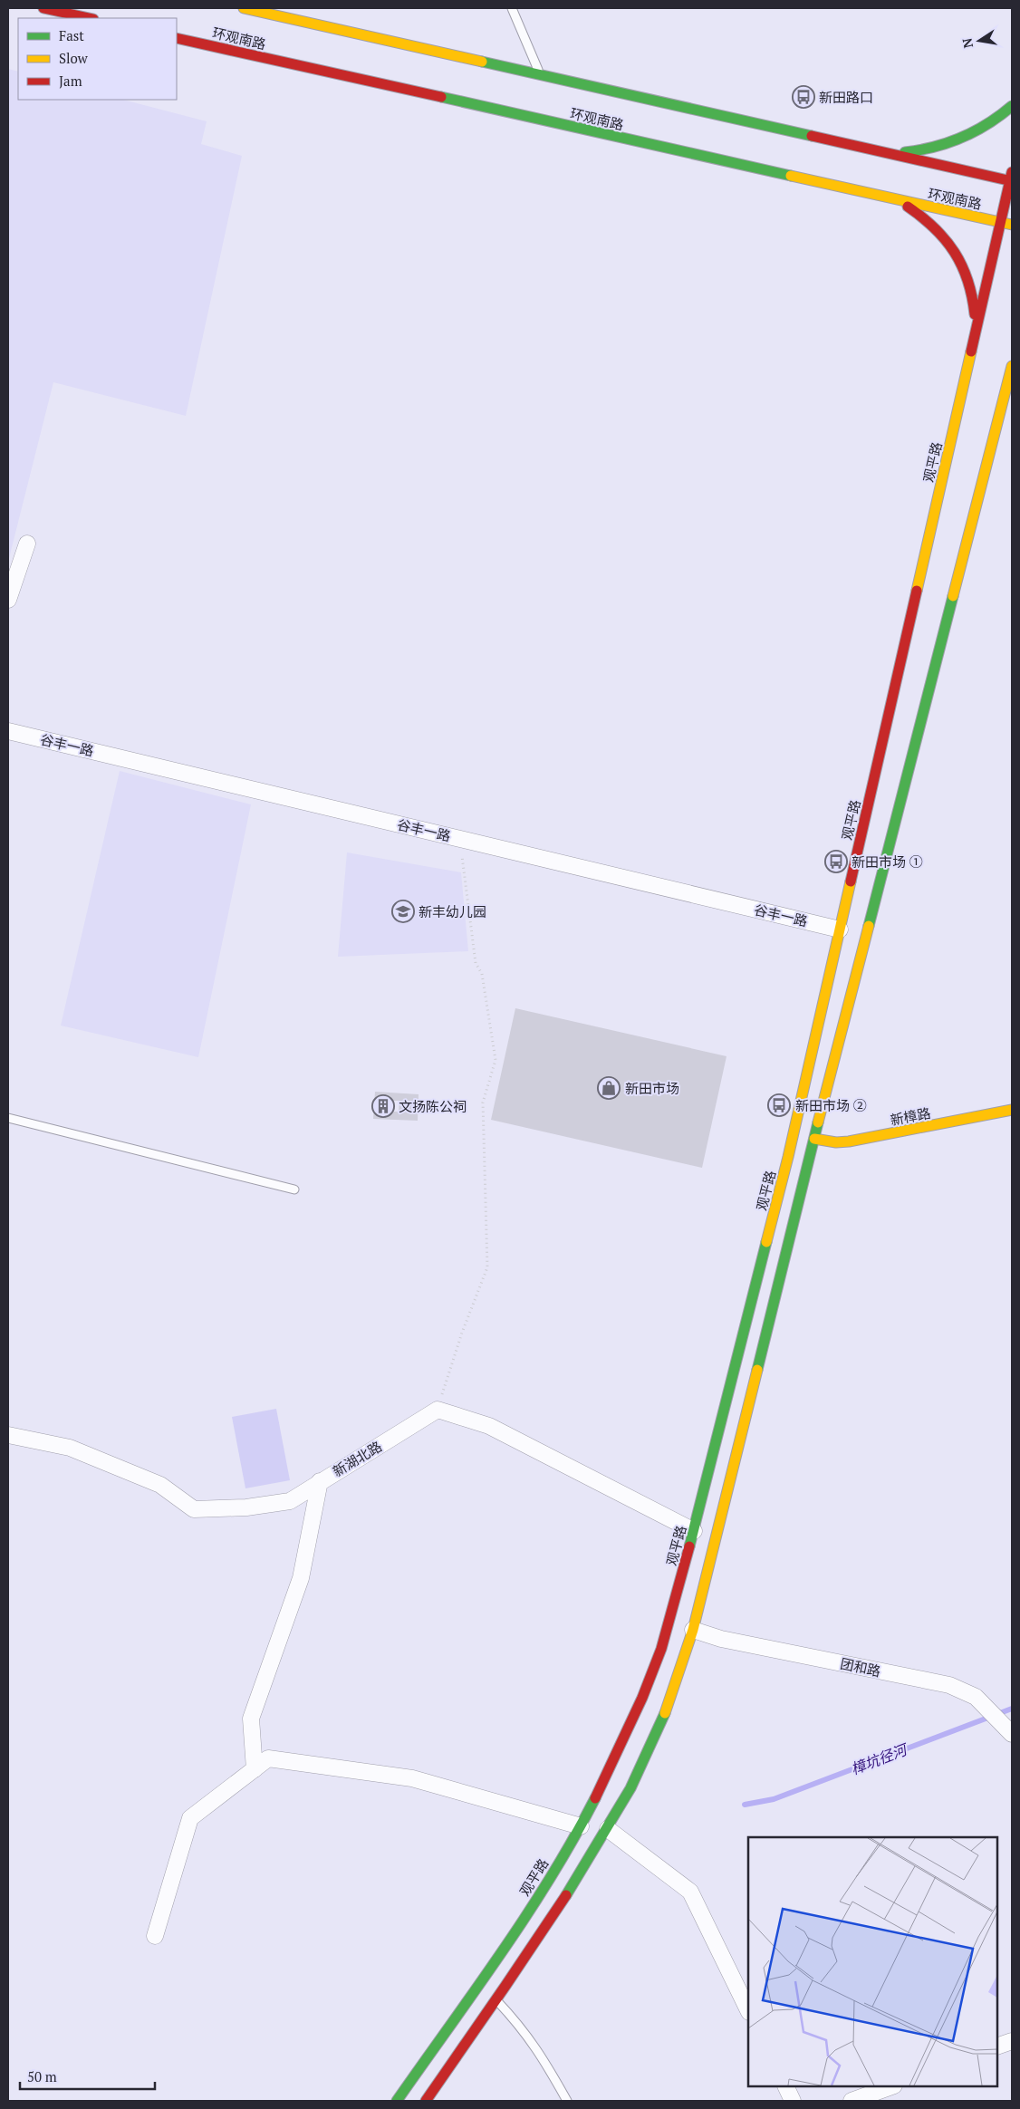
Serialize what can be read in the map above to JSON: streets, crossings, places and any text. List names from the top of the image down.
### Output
{
  "streets": {
    "main road": ["环观南路", "观平路", "新樟路"],
    "street": ["谷丰一路", "新湖北路", "团和路"]
  },
  "crossings": [
    ["环观南路", "观平路"],
    ["观平路", "谷丰一路"],
    ["观平路", "新樟路"],
    ["观平路", "团和路"]
  ],
  "water": ["樟坑径河"],
  "places": {
    "bus stop": ["新田路口", "新田市场 ①", "新田市场 ②"],
    "school or university": ["新丰幼儿园"],
    "shop": ["新田市场"],
    "building": ["文扬陈公祠"]
  },
  "legend": ["Fast", "Slow", "Jam"],
  "scale_bar": "50 m",
  "north": "left"
}
